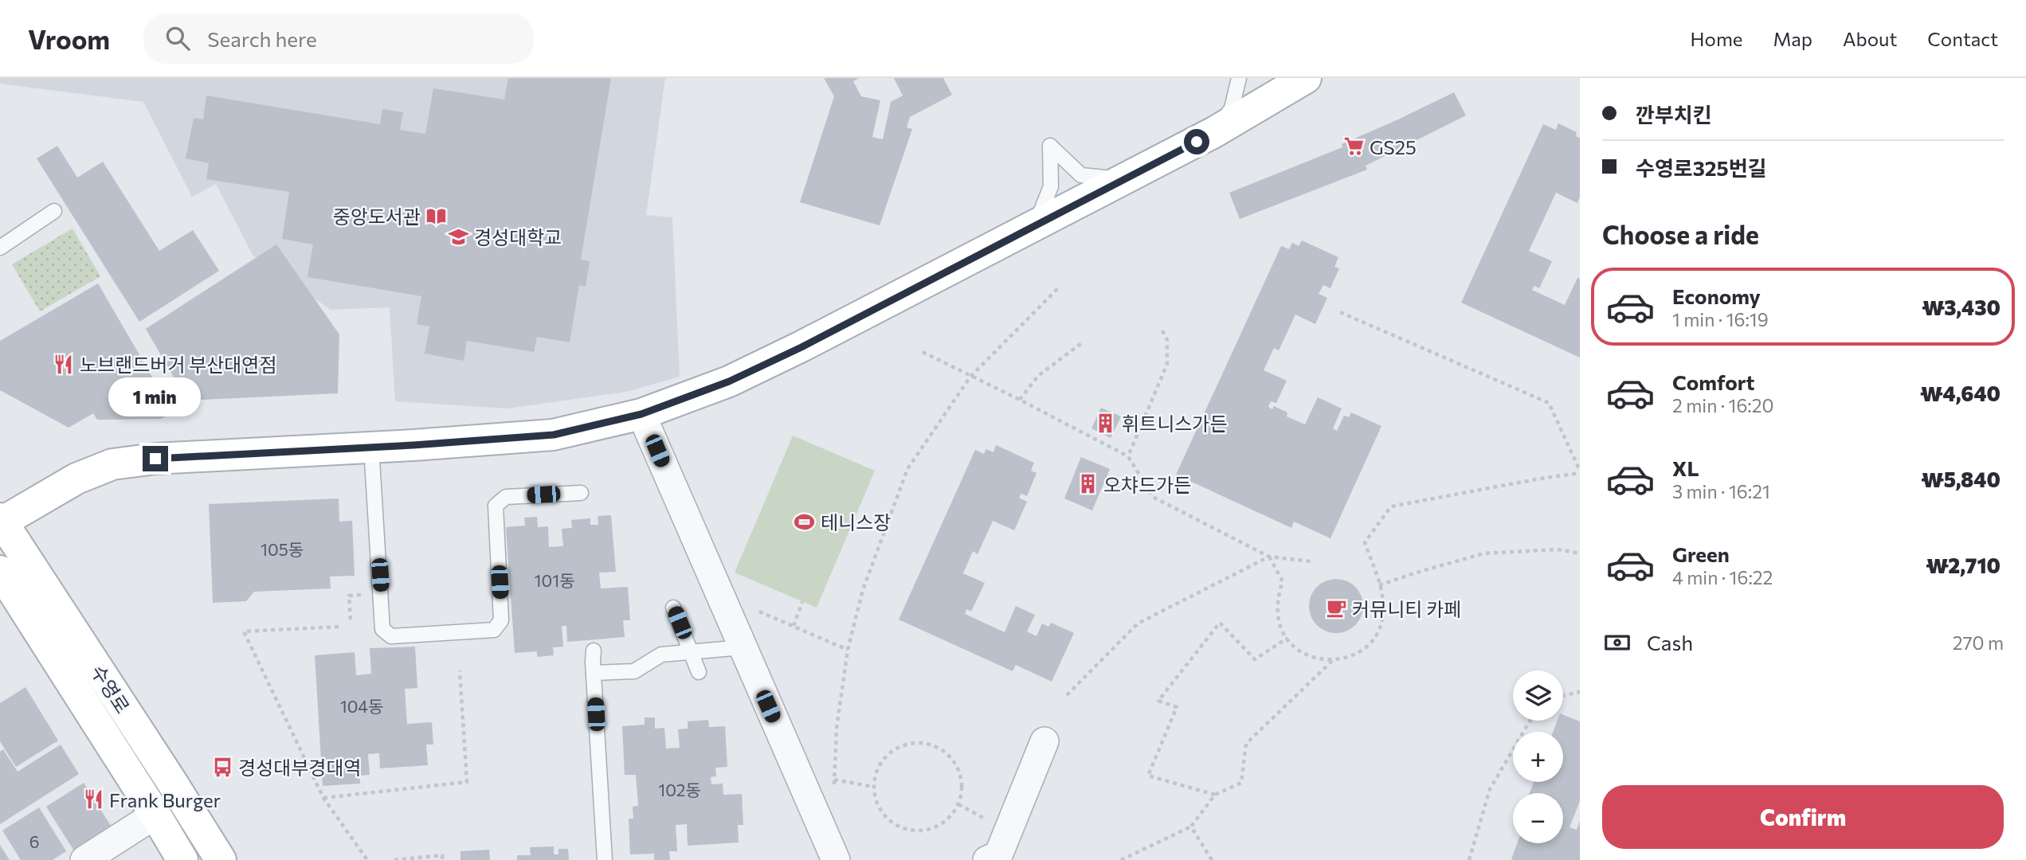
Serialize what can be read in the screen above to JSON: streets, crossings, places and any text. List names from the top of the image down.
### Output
{
  "streets": {
    "street": ["수영로"]
  },
  "places": {
    "supermarket": ["GS25"],
    "library": ["중앙도서관"],
    "school or university": ["경성대학교"],
    "restaurant": ["노브랜드버거 부산대연점", "Frank Burger"],
    "building": ["휘트니스가든", "오챠드가든"],
    "sports": ["테니스장"],
    "cafe": ["커뮤니티 카페"],
    "bus stop": ["경성대부경대역"]
  },
  "house_numbers": [
    "105동",
    "101동",
    "104동",
    "102동",
    "6"
  ],
  "page": {
    "header": "Vroom",
    "search": "Search here",
    "nav": [
      "Home",
      "Map",
      "About",
      "Contact"
    ],
    "banner": ["깐부치킨", "수영로325번길"],
    "heading": "Choose a ride",
    "list": [
      {
        "name": "Economy",
        "note": "1 min · 16:19",
        "value": "₩3,430"
      },
      {
        "name": "Comfort",
        "note": "2 min · 16:20",
        "value": "₩4,640"
      },
      {
        "name": "XL",
        "note": "3 min · 16:21",
        "value": "₩5,840"
      },
      {
        "name": "Green",
        "note": "4 min · 16:22",
        "value": "₩2,710"
      }
    ],
    "bubble": "1 min",
    "pay": ["Cash", "270 m"],
    "map_buttons": ["+", "−"],
    "buttons": "Confirm"
  }
}
